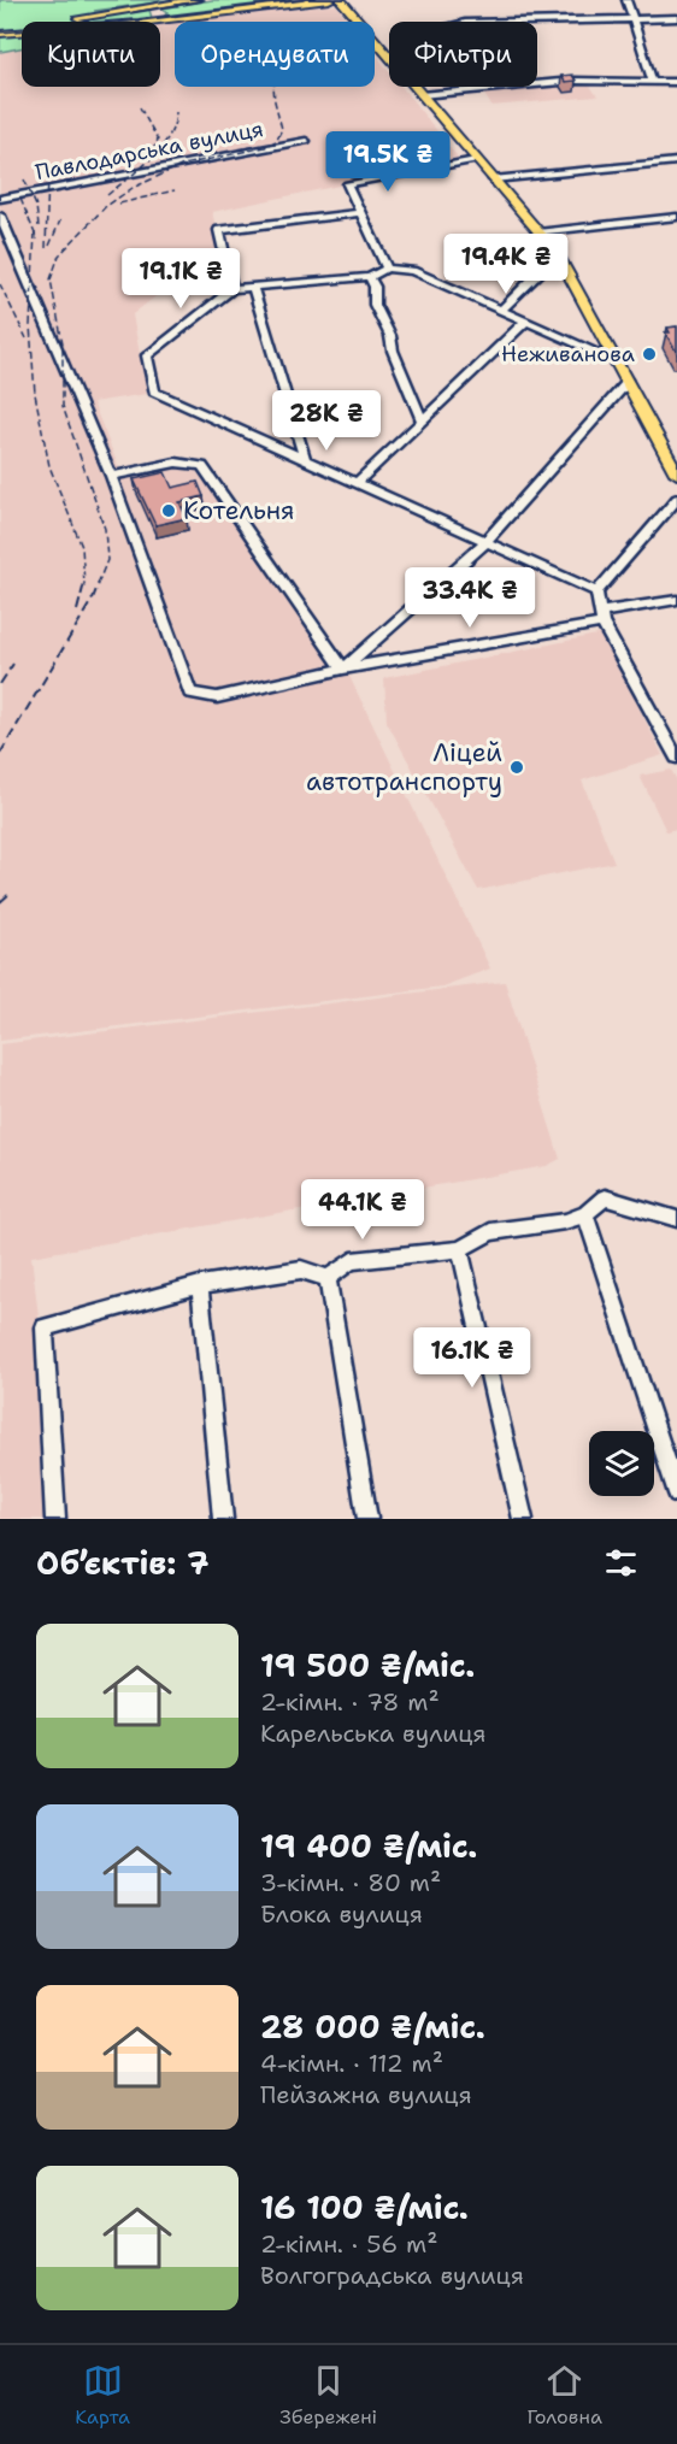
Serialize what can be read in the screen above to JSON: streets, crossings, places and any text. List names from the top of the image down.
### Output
{
  "streets": {
    "street": ["Павлодарська вулиця"]
  },
  "places": ["Неживанова", "Котельня", "Ліцей автотранспорту"],
  "page": {
    "chip": ["Купити", "Орендувати", "Фільтри"],
    "price": [
      "19.5K ₴",
      "19.4K ₴",
      "19.1K ₴",
      "28K ₴",
      "33.4K ₴",
      "44.1K ₴",
      "16.1K ₴"
    ],
    "heading": "Об’єктів: 7",
    "list": [
      {
        "name": "19 500 ₴/міс.",
        "note": "2-кімн. · 78 m² · Карельська вулиця"
      },
      {
        "name": "19 400 ₴/міс.",
        "note": "3-кімн. · 80 m² · Блока вулиця"
      },
      {
        "name": "28 000 ₴/міс.",
        "note": "4-кімн. · 112 m² · Пейзажна вулиця"
      },
      {
        "name": "16 100 ₴/міс.",
        "note": "2-кімн. · 56 m² · Волгоградська вулиця"
      }
    ],
    "tabs": ["Карта", "Збережені", "Головна"]
  }
}
